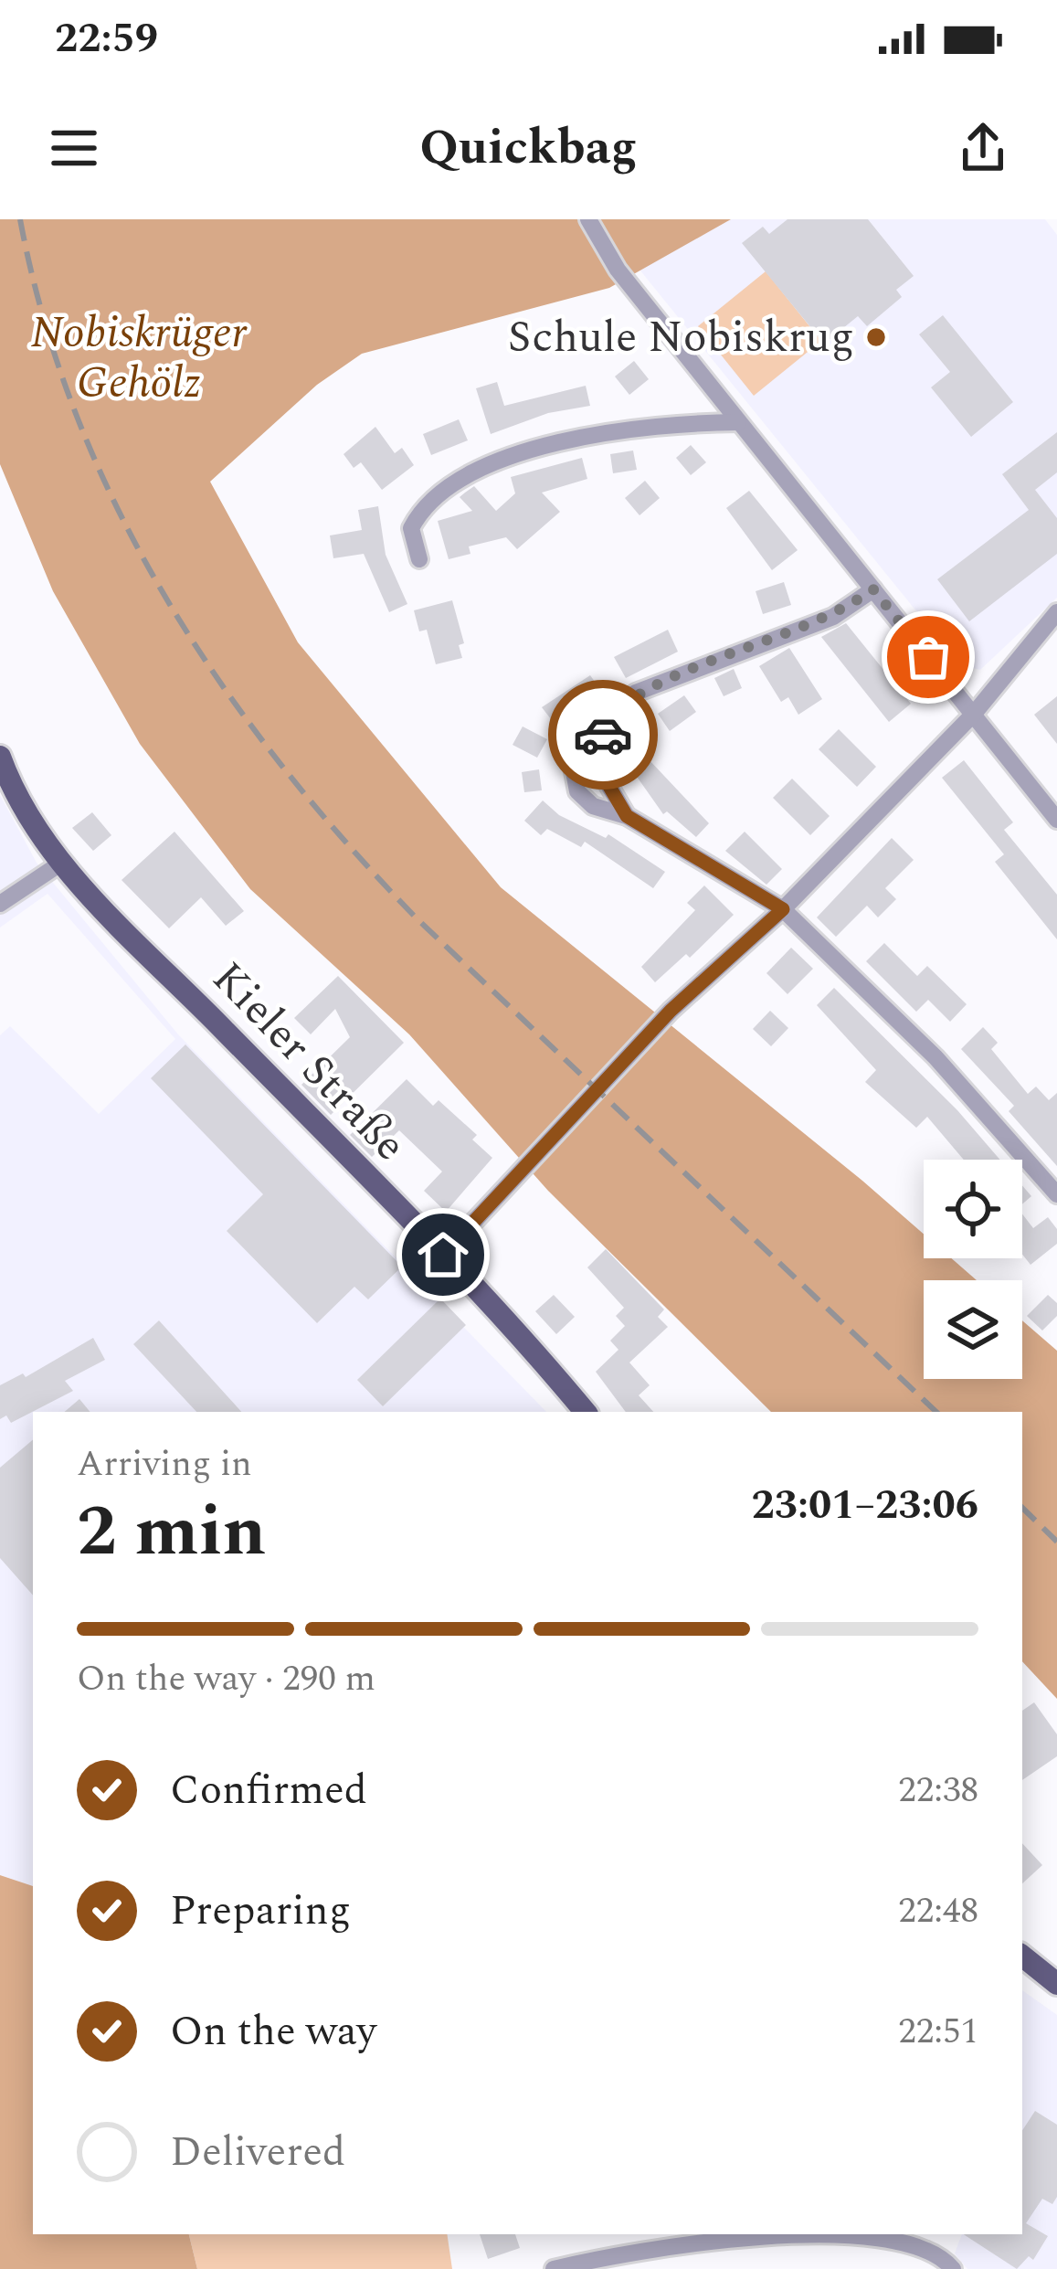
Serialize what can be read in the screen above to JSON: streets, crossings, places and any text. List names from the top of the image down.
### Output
{
  "streets": {
    "main road": ["Kieler Straße"]
  },
  "parks": ["Nobiskrüger Gehölz"],
  "places": ["Schule Nobiskrug"],
  "page": {
    "status": "22:59",
    "header": "Quickbag",
    "heading": ["2 min", "Arriving in", "23:01–23:06"],
    "bar": "On the way · 290 m",
    "list": [
      ["Confirmed", "22:38"],
      ["Preparing", "22:48"],
      ["On the way", "22:51"],
      "Delivered"
    ]
  }
}
